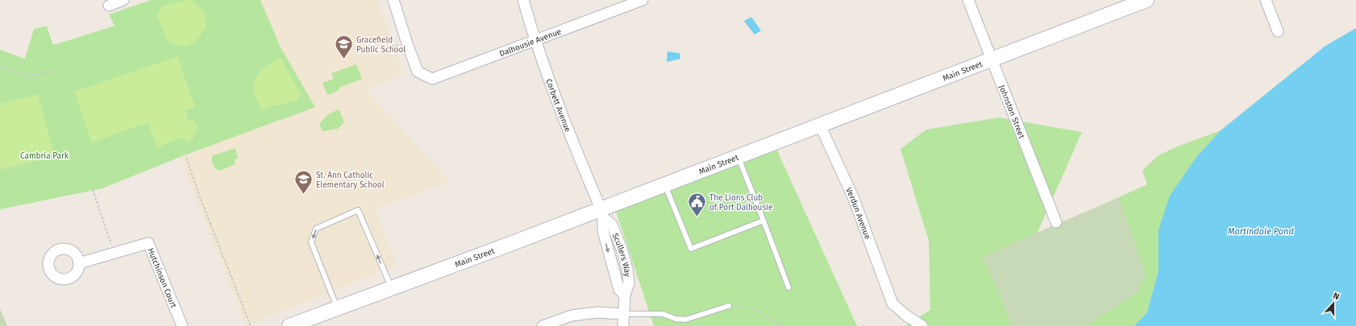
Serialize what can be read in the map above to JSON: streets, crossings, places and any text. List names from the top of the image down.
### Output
{
  "streets": {
    "main road": ["Main Street"],
    "street": [
      "Dalhousie Avenue",
      "Corbett Avenue",
      "Johnston Street",
      "Verdun Avenue",
      "Scullers Way",
      "Hutchinson Court"
    ]
  },
  "crossings": [
    ["Dalhousie Avenue", "Corbett Avenue"],
    ["Main Street", "Corbett Avenue"],
    ["Main Street", "Johnston Street"],
    ["Main Street", "Verdun Avenue"],
    ["Main Street", "Scullers Way"],
    ["Corbett Avenue", "Scullers Way"]
  ],
  "water": ["Martindale Pond"],
  "parks": ["Cambria Park"],
  "places": {
    "school or university": ["Gracefield Public School", "St. Ann Catholic Elementary School"],
    "public building": ["The Lions Club of Port Dalhousie"]
  },
  "north": "top"
}
